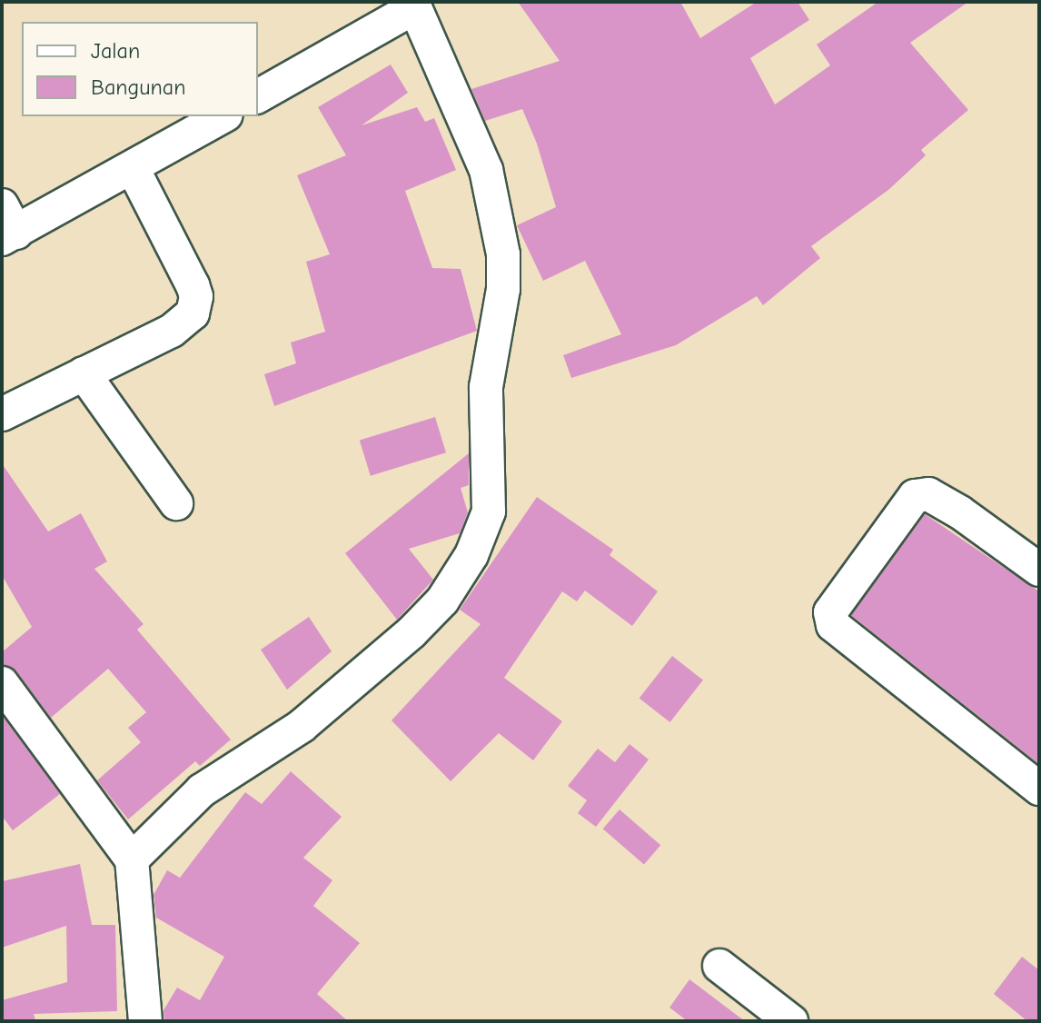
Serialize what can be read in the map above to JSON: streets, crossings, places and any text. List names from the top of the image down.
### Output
{
  "legend": ["Jalan", "Bangunan"]
}
